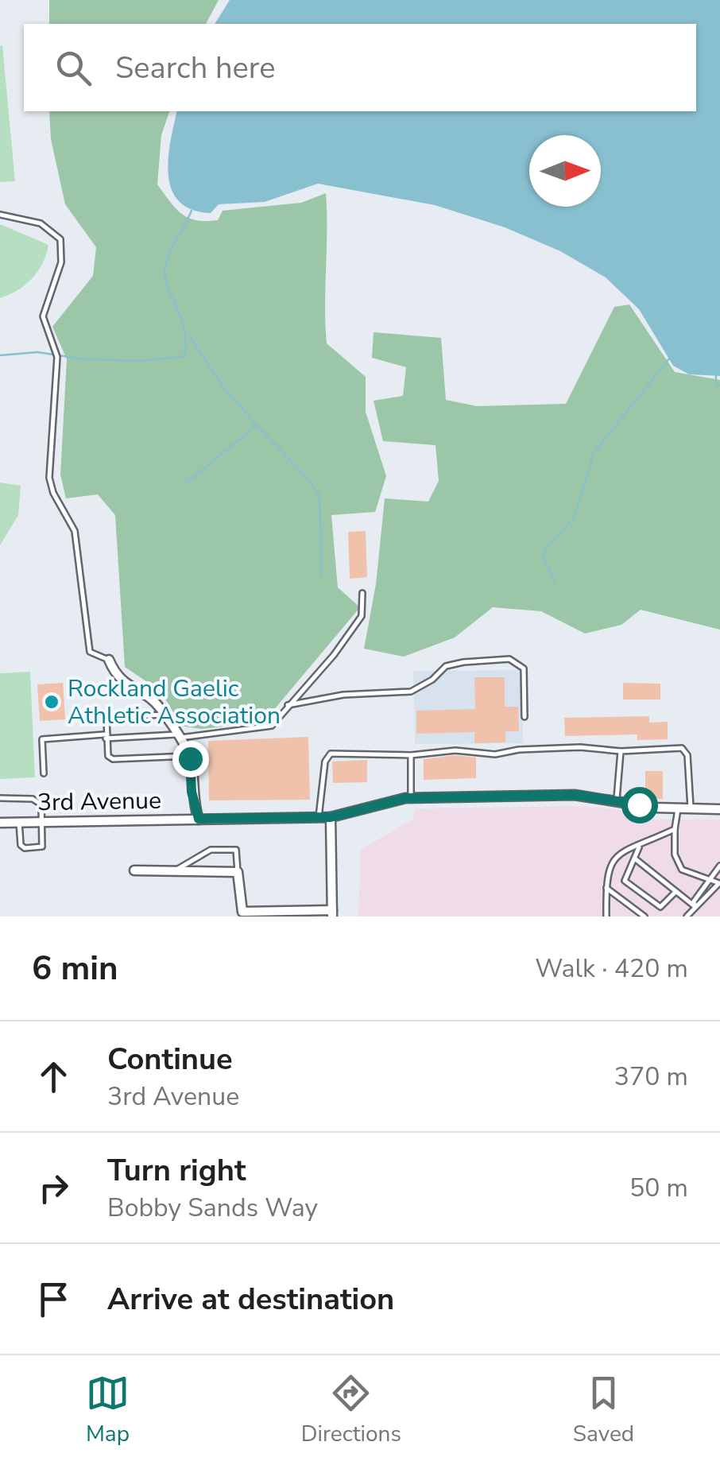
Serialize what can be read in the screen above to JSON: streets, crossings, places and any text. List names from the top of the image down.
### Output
{
  "streets": {
    "street": ["3rd Avenue"]
  },
  "places": ["Rockland Gaelic Athletic Association"],
  "north": "right",
  "page": {
    "search": "Search here",
    "heading": ["6 min", "Walk · 420 m"],
    "list": [
      ["Continue", "3rd Avenue", "370 m"],
      ["Turn right", "Bobby Sands Way", "50 m"],
      "Arrive at destination"
    ],
    "nav": ["Map", "Directions", "Saved"]
  }
}
